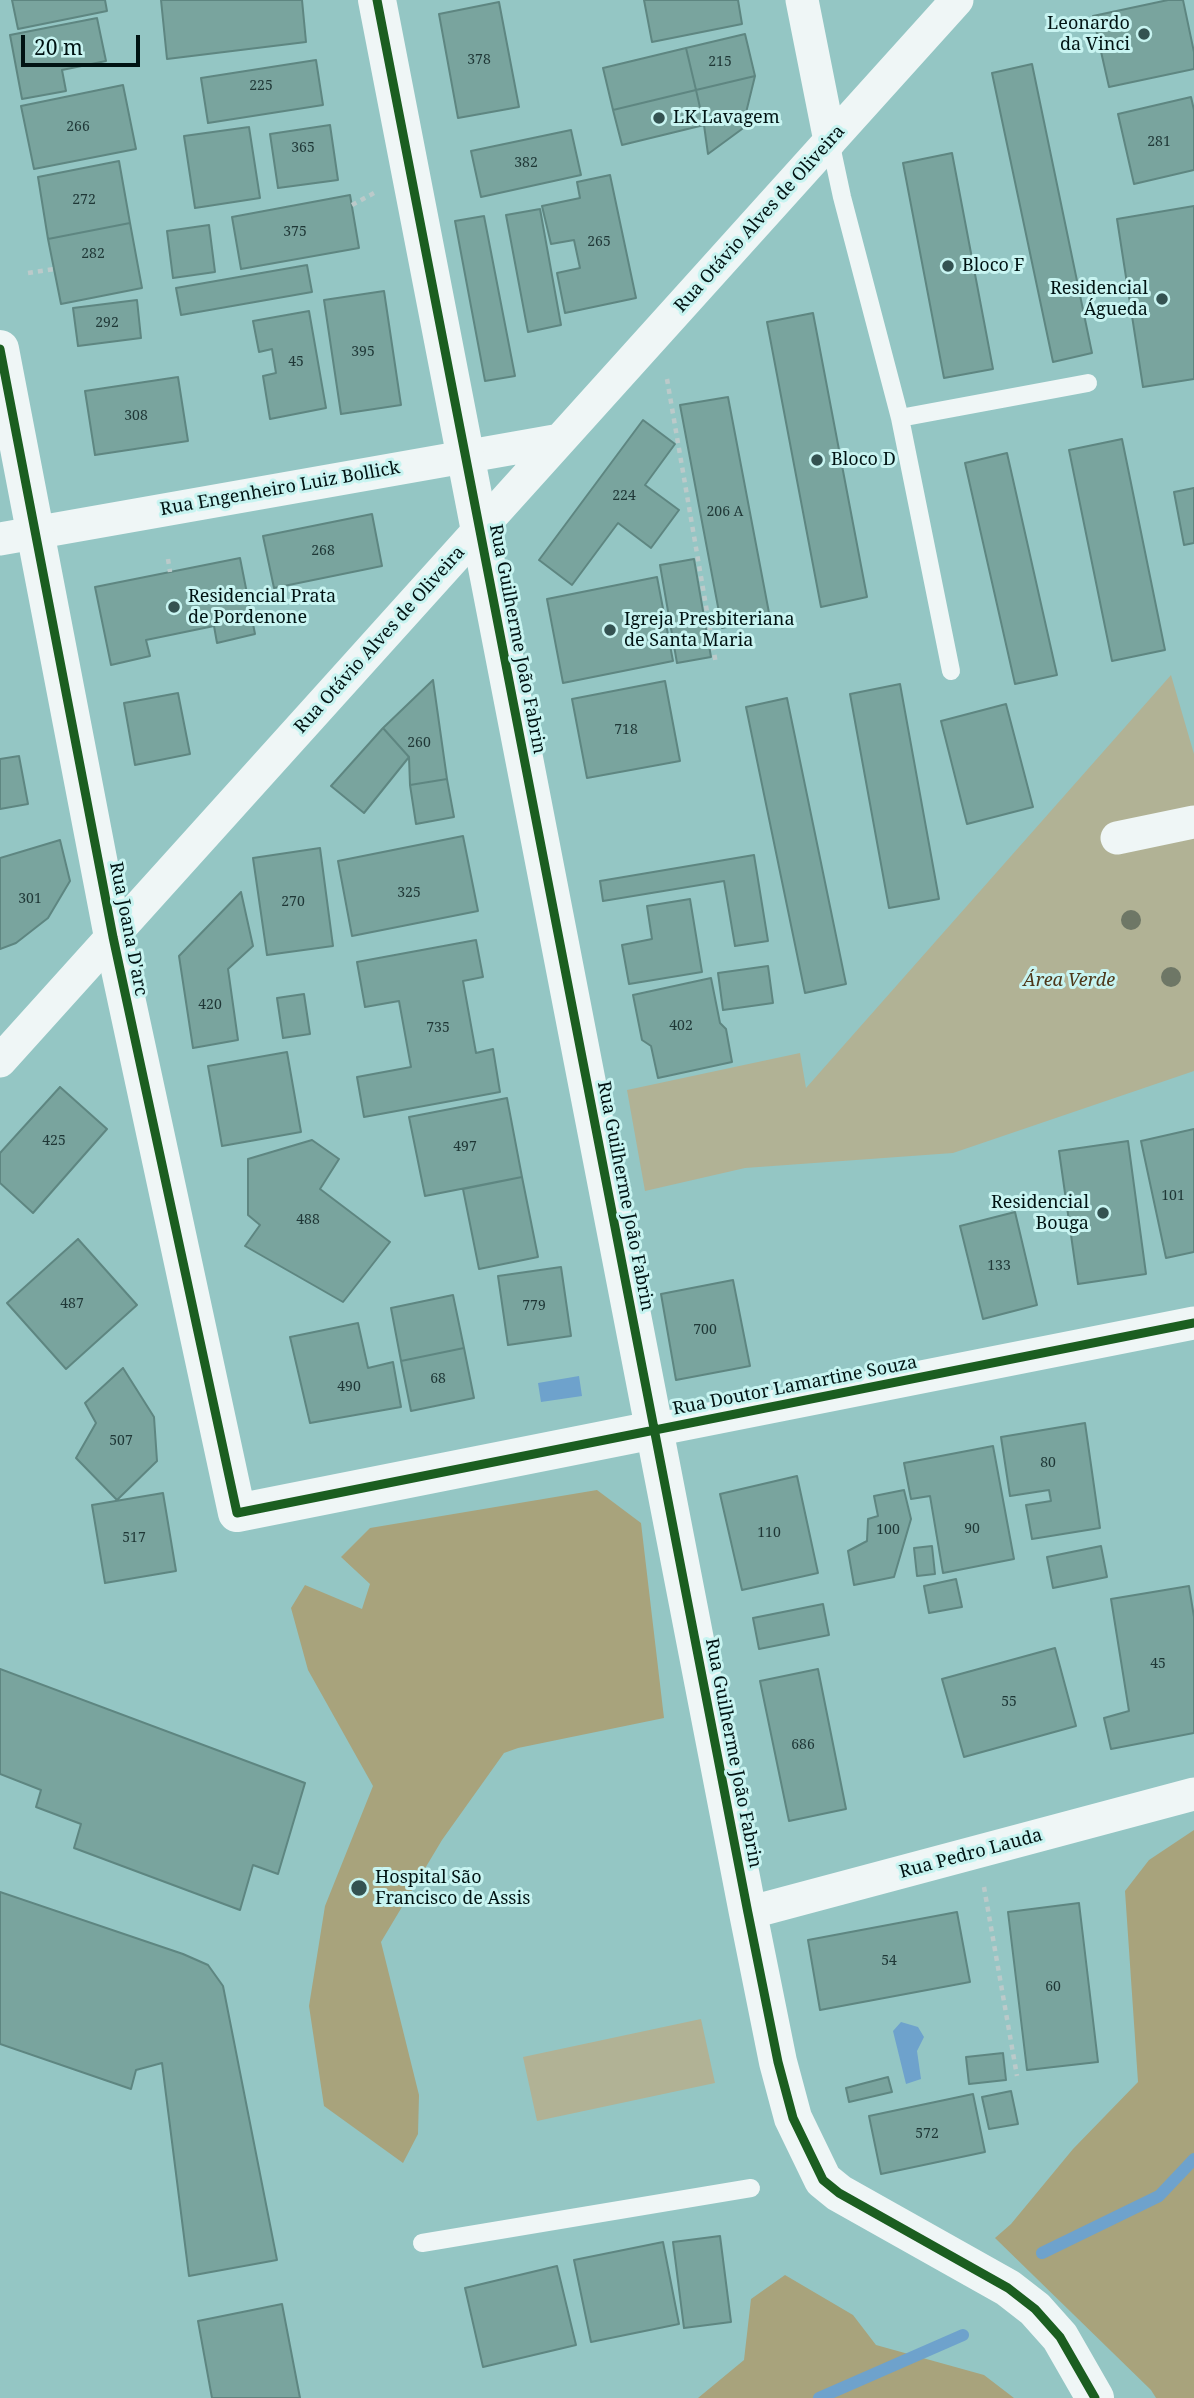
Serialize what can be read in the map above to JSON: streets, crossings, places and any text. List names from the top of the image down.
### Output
{
  "streets": {
    "street": [
      "Rua Otávio Alves de Oliveira",
      "Rua Engenheiro Luiz Bollick",
      "Rua Guilherme João Fabrin",
      "Rua Joana D'arc",
      "Rua Doutor Lamartine Souza",
      "Rua Pedro Lauda"
    ]
  },
  "crossings": [
    ["Rua Otávio Alves de Oliveira", "Rua Engenheiro Luiz Bollick"],
    ["Rua Otávio Alves de Oliveira", "Rua Guilherme João Fabrin"],
    ["Rua Otávio Alves de Oliveira", "Rua Joana D'arc"],
    ["Rua Engenheiro Luiz Bollick", "Rua Guilherme João Fabrin"],
    ["Rua Engenheiro Luiz Bollick", "Rua Joana D'arc"],
    ["Rua Guilherme João Fabrin", "Rua Doutor Lamartine Souza"],
    ["Rua Guilherme João Fabrin", "Rua Pedro Lauda"],
    ["Rua Joana D'arc", "Rua Doutor Lamartine Souza"]
  ],
  "parks": ["Área Verde"],
  "places": [
    "Leonardo da Vinci",
    "LK Lavagem",
    "Bloco F",
    "Residencial Águeda",
    "Bloco D",
    "Residencial Prata de Pordenone",
    "Igreja Presbiteriana de Santa Maria",
    "Residencial Bouga",
    "Hospital São Francisco de Assis"
  ],
  "house_numbers": [
    "378",
    "215",
    "225",
    "266",
    "281",
    "365",
    "382",
    "272",
    "375",
    "265",
    "282",
    "292",
    "395",
    "45",
    "308",
    "224",
    "206 A",
    "268",
    "718",
    "260",
    "325",
    "301",
    "270",
    "420",
    "402",
    "735",
    "425",
    "497",
    "101",
    "488",
    "133",
    "487",
    "779",
    "700",
    "68",
    "490",
    "507",
    "80",
    "90",
    "100",
    "110",
    "517",
    "45",
    "55",
    "686",
    "54",
    "60",
    "572"
  ],
  "scale_bar": "20 m"
}
